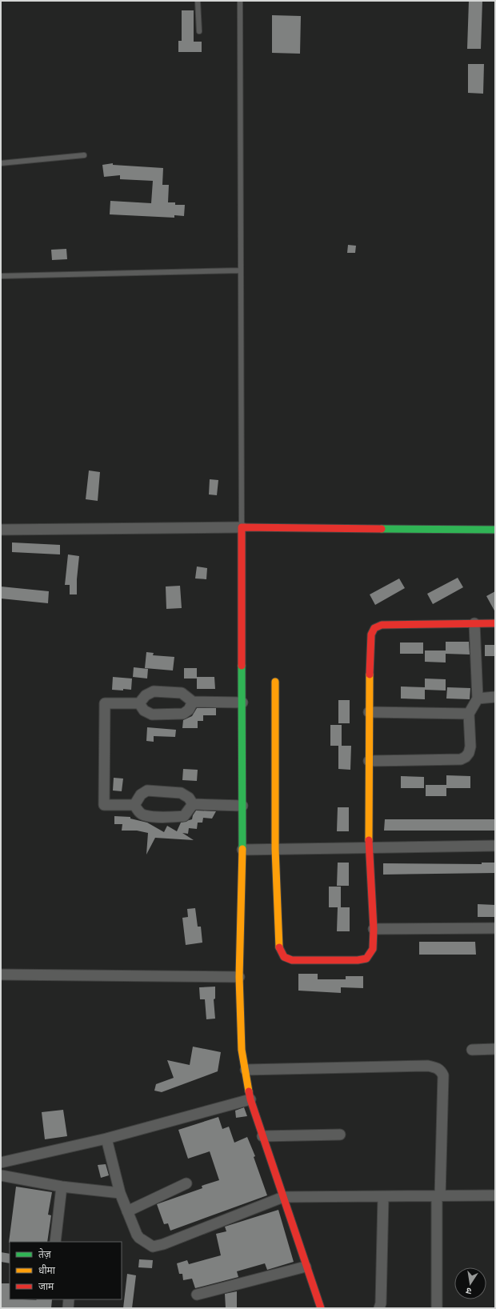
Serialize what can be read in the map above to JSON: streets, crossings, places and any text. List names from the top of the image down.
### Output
{
  "legend": ["तेज़", "धीमा", "जाम"],
  "north": "bottom"
}
